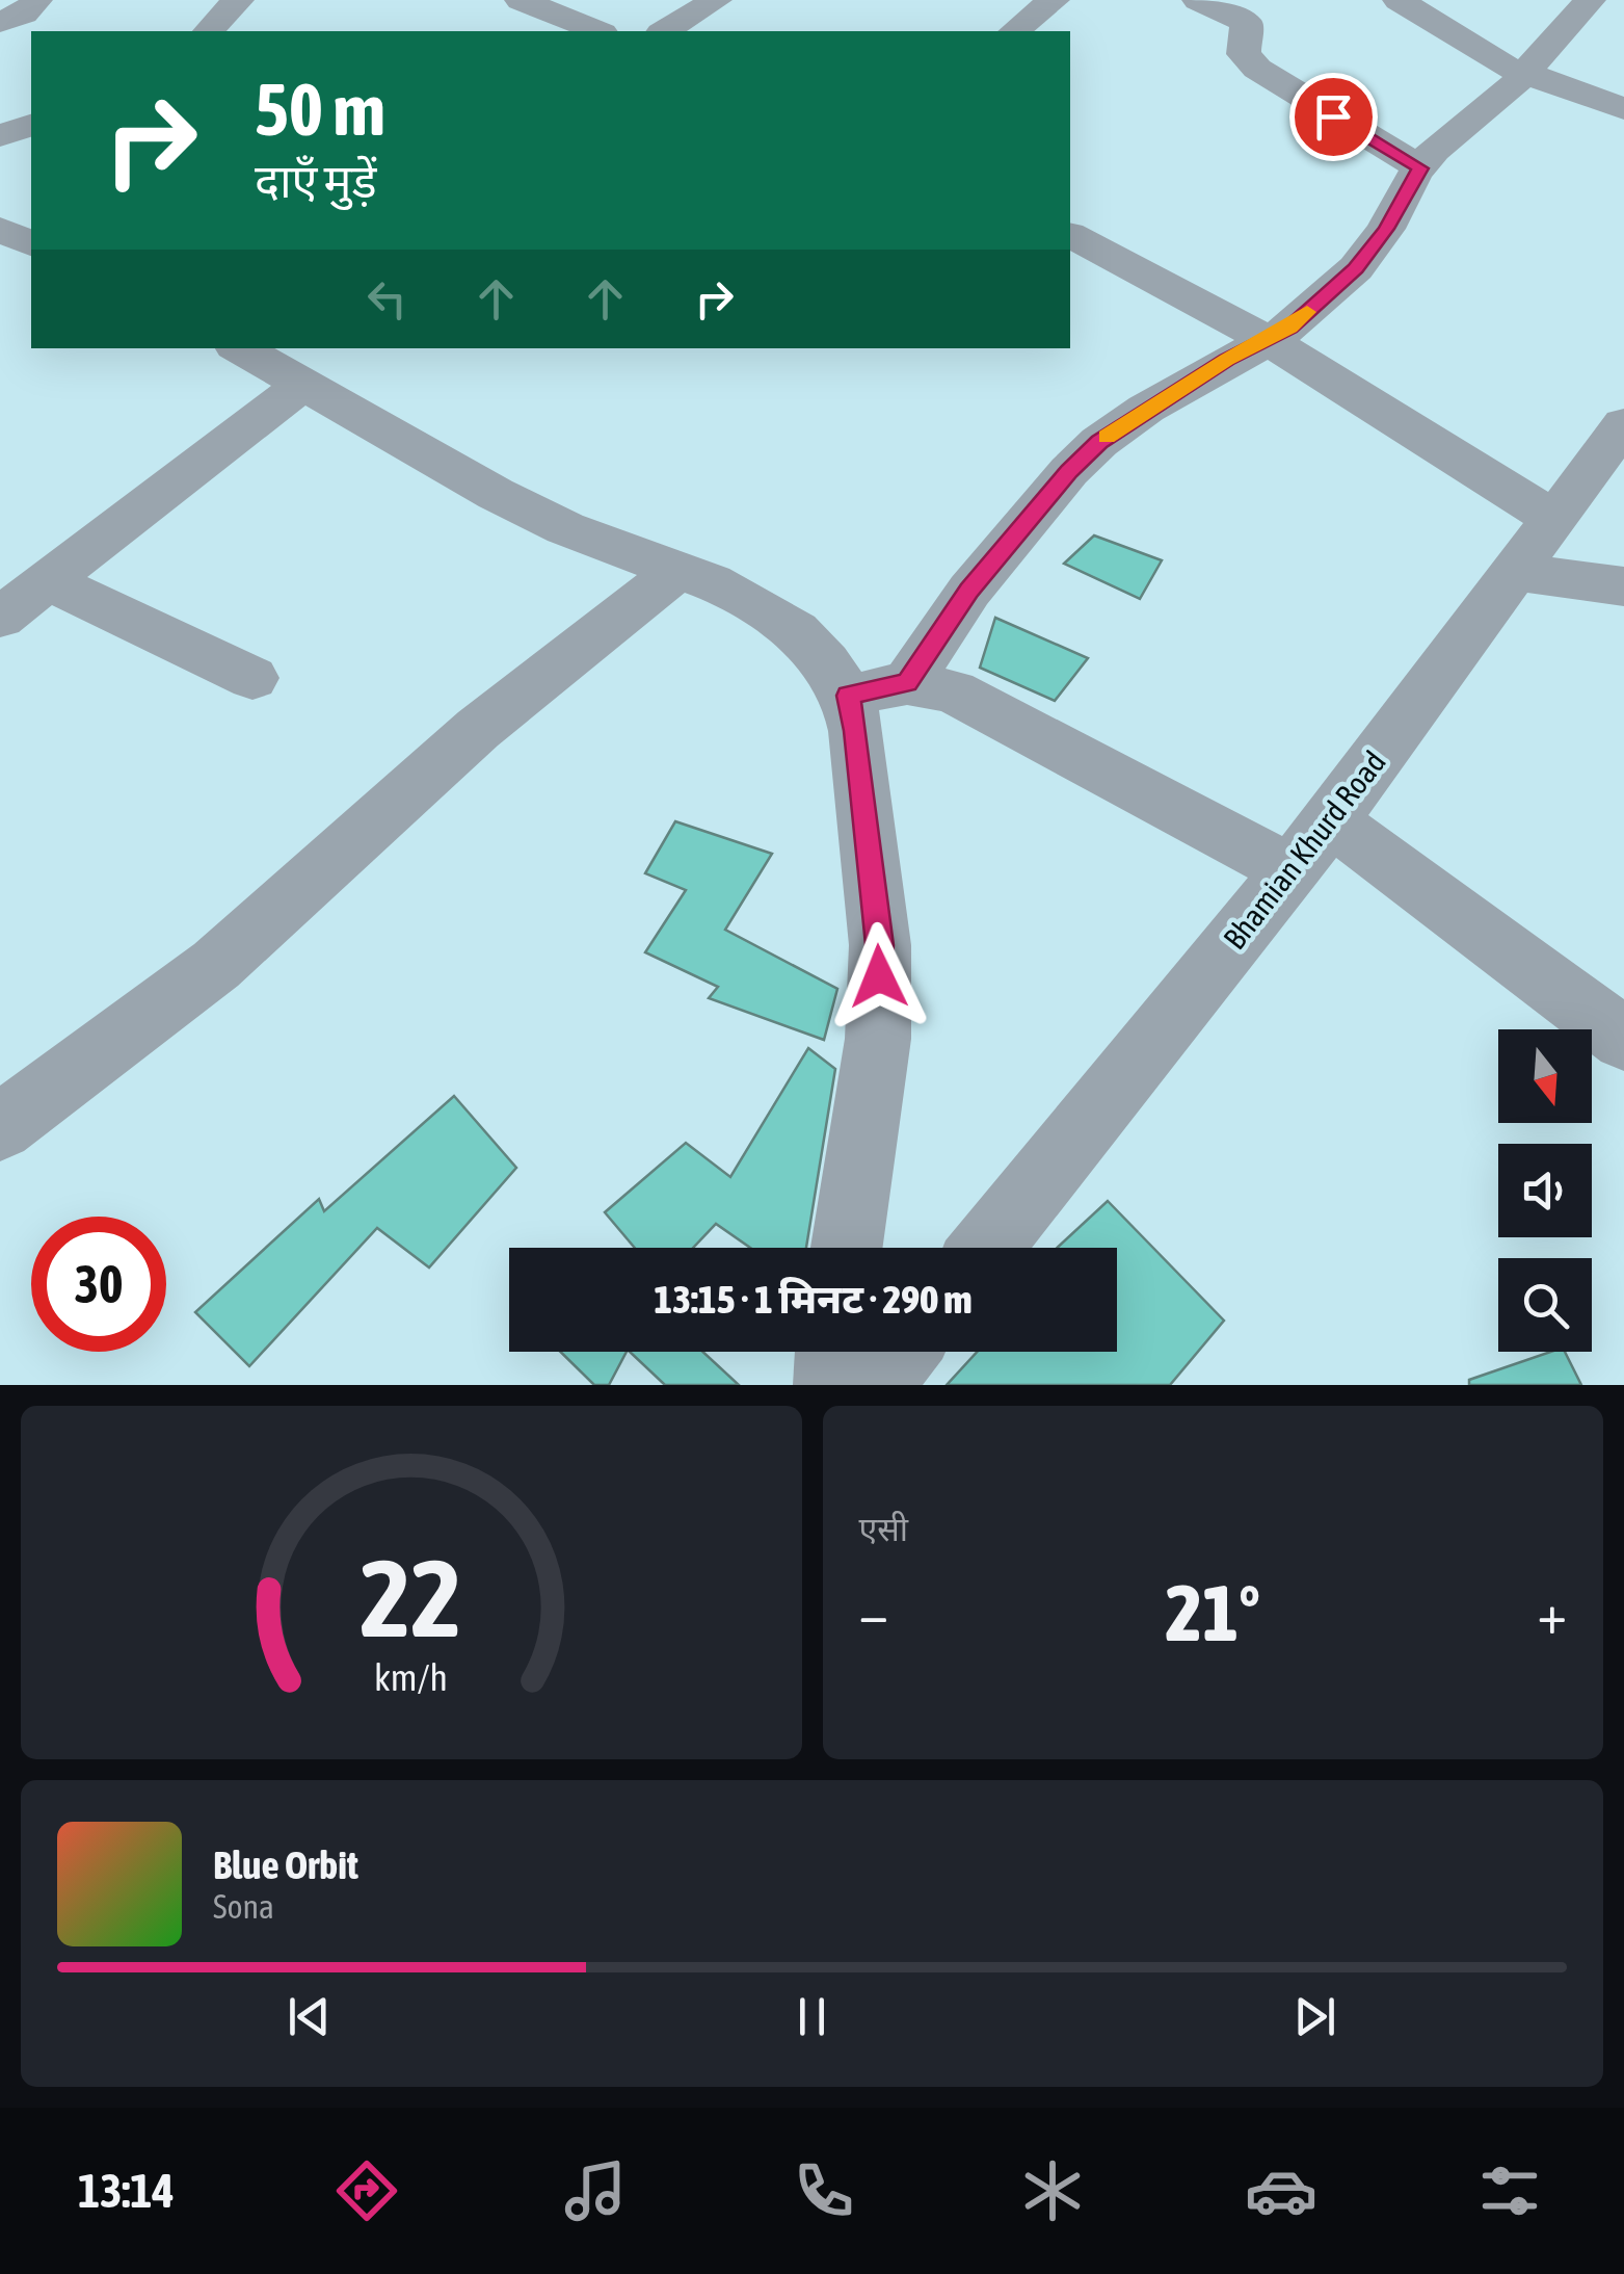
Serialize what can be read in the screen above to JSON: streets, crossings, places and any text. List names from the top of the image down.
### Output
{
  "streets": {
    "street": ["Bhamian Khurd Road"]
  },
  "north": "bottom",
  "page": {
    "turn": ["50 m", "दाएँ मुड़ें"],
    "limit": "30",
    "trip": "13:15 · 1 मिनट · 290 m",
    "tile": "एसी",
    "heat": ["−", "21°", "+"],
    "song": ["Blue Orbit", "Sona"],
    "tabs": "13:14",
    "gauge": ["22", "km/h"]
  }
}
